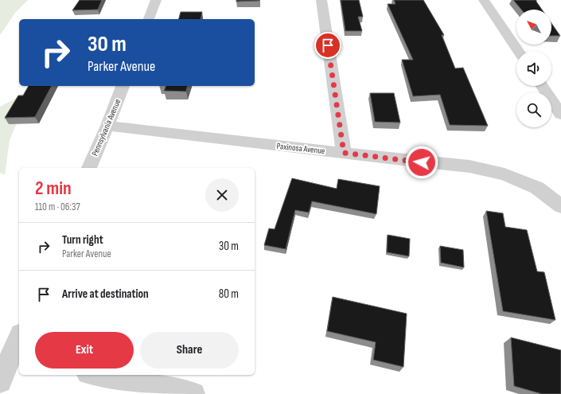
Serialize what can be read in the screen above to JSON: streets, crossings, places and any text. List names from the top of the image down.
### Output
{
  "streets": {
    "street": ["Pennsylvania Avenue", "Paxinosa Avenue"]
  },
  "crossings": [
    ["Pennsylvania Avenue", "Paxinosa Avenue"]
  ],
  "north": "top left",
  "page": {
    "turn": ["30 m", "Parker Avenue"],
    "heading": ["2 min", "110 m · 06:37"],
    "list": [
      {
        "name": "Turn right",
        "note": "Parker Avenue",
        "value": "30 m"
      },
      {
        "name": "Arrive at destination",
        "value": "80 m"
      }
    ],
    "buttons": ["Exit", "Share"]
  }
}
